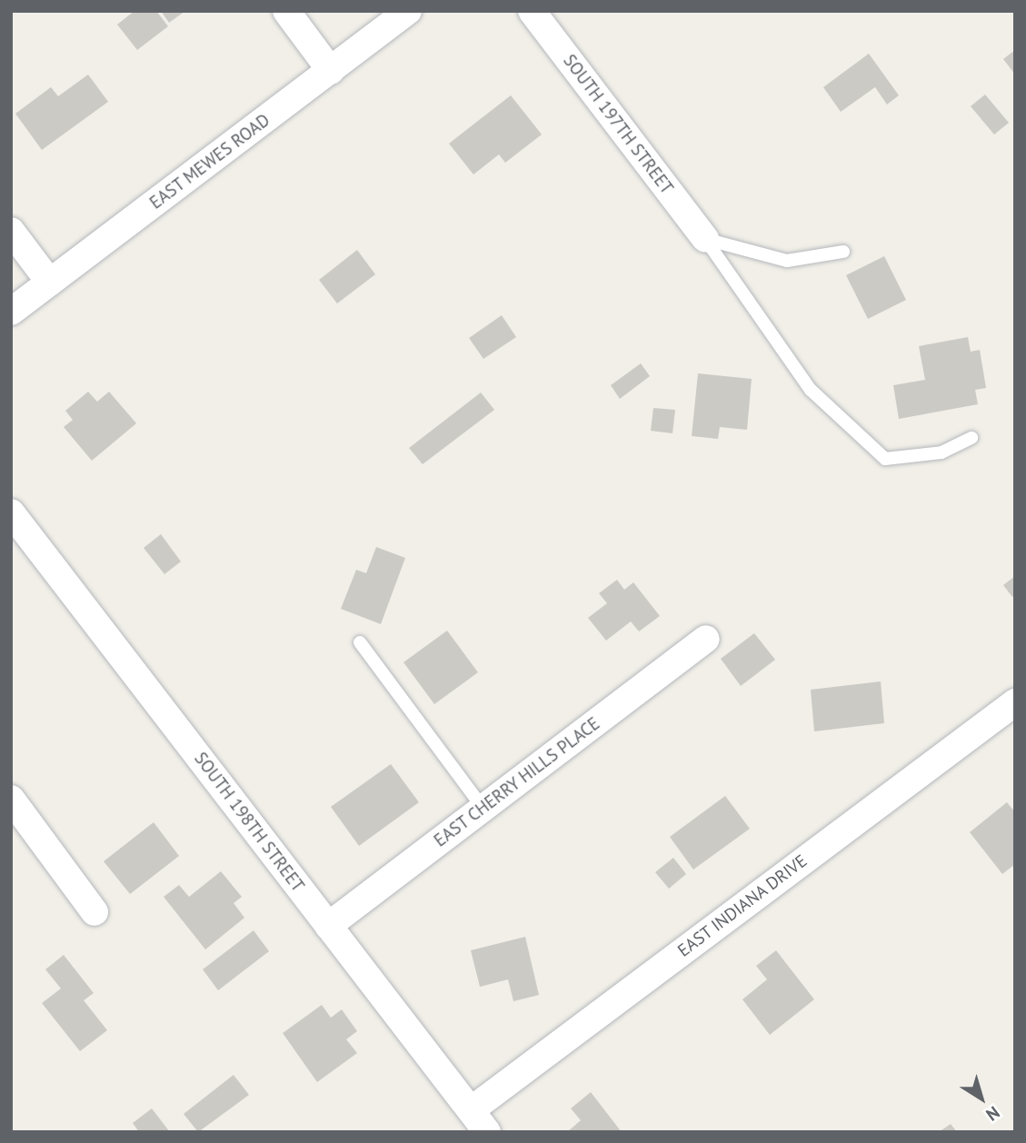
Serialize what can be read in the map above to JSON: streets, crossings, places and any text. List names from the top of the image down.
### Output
{
  "streets": {
    "street": [
      "SOUTH 197TH STREET",
      "EAST MEWES ROAD",
      "EAST CHERRY HILLS PLACE",
      "SOUTH 198TH STREET",
      "EAST INDIANA DRIVE"
    ]
  },
  "crossings": [
    ["EAST CHERRY HILLS PLACE", "SOUTH 198TH STREET"],
    ["SOUTH 198TH STREET", "EAST INDIANA DRIVE"]
  ],
  "north": "bottom right"
}
